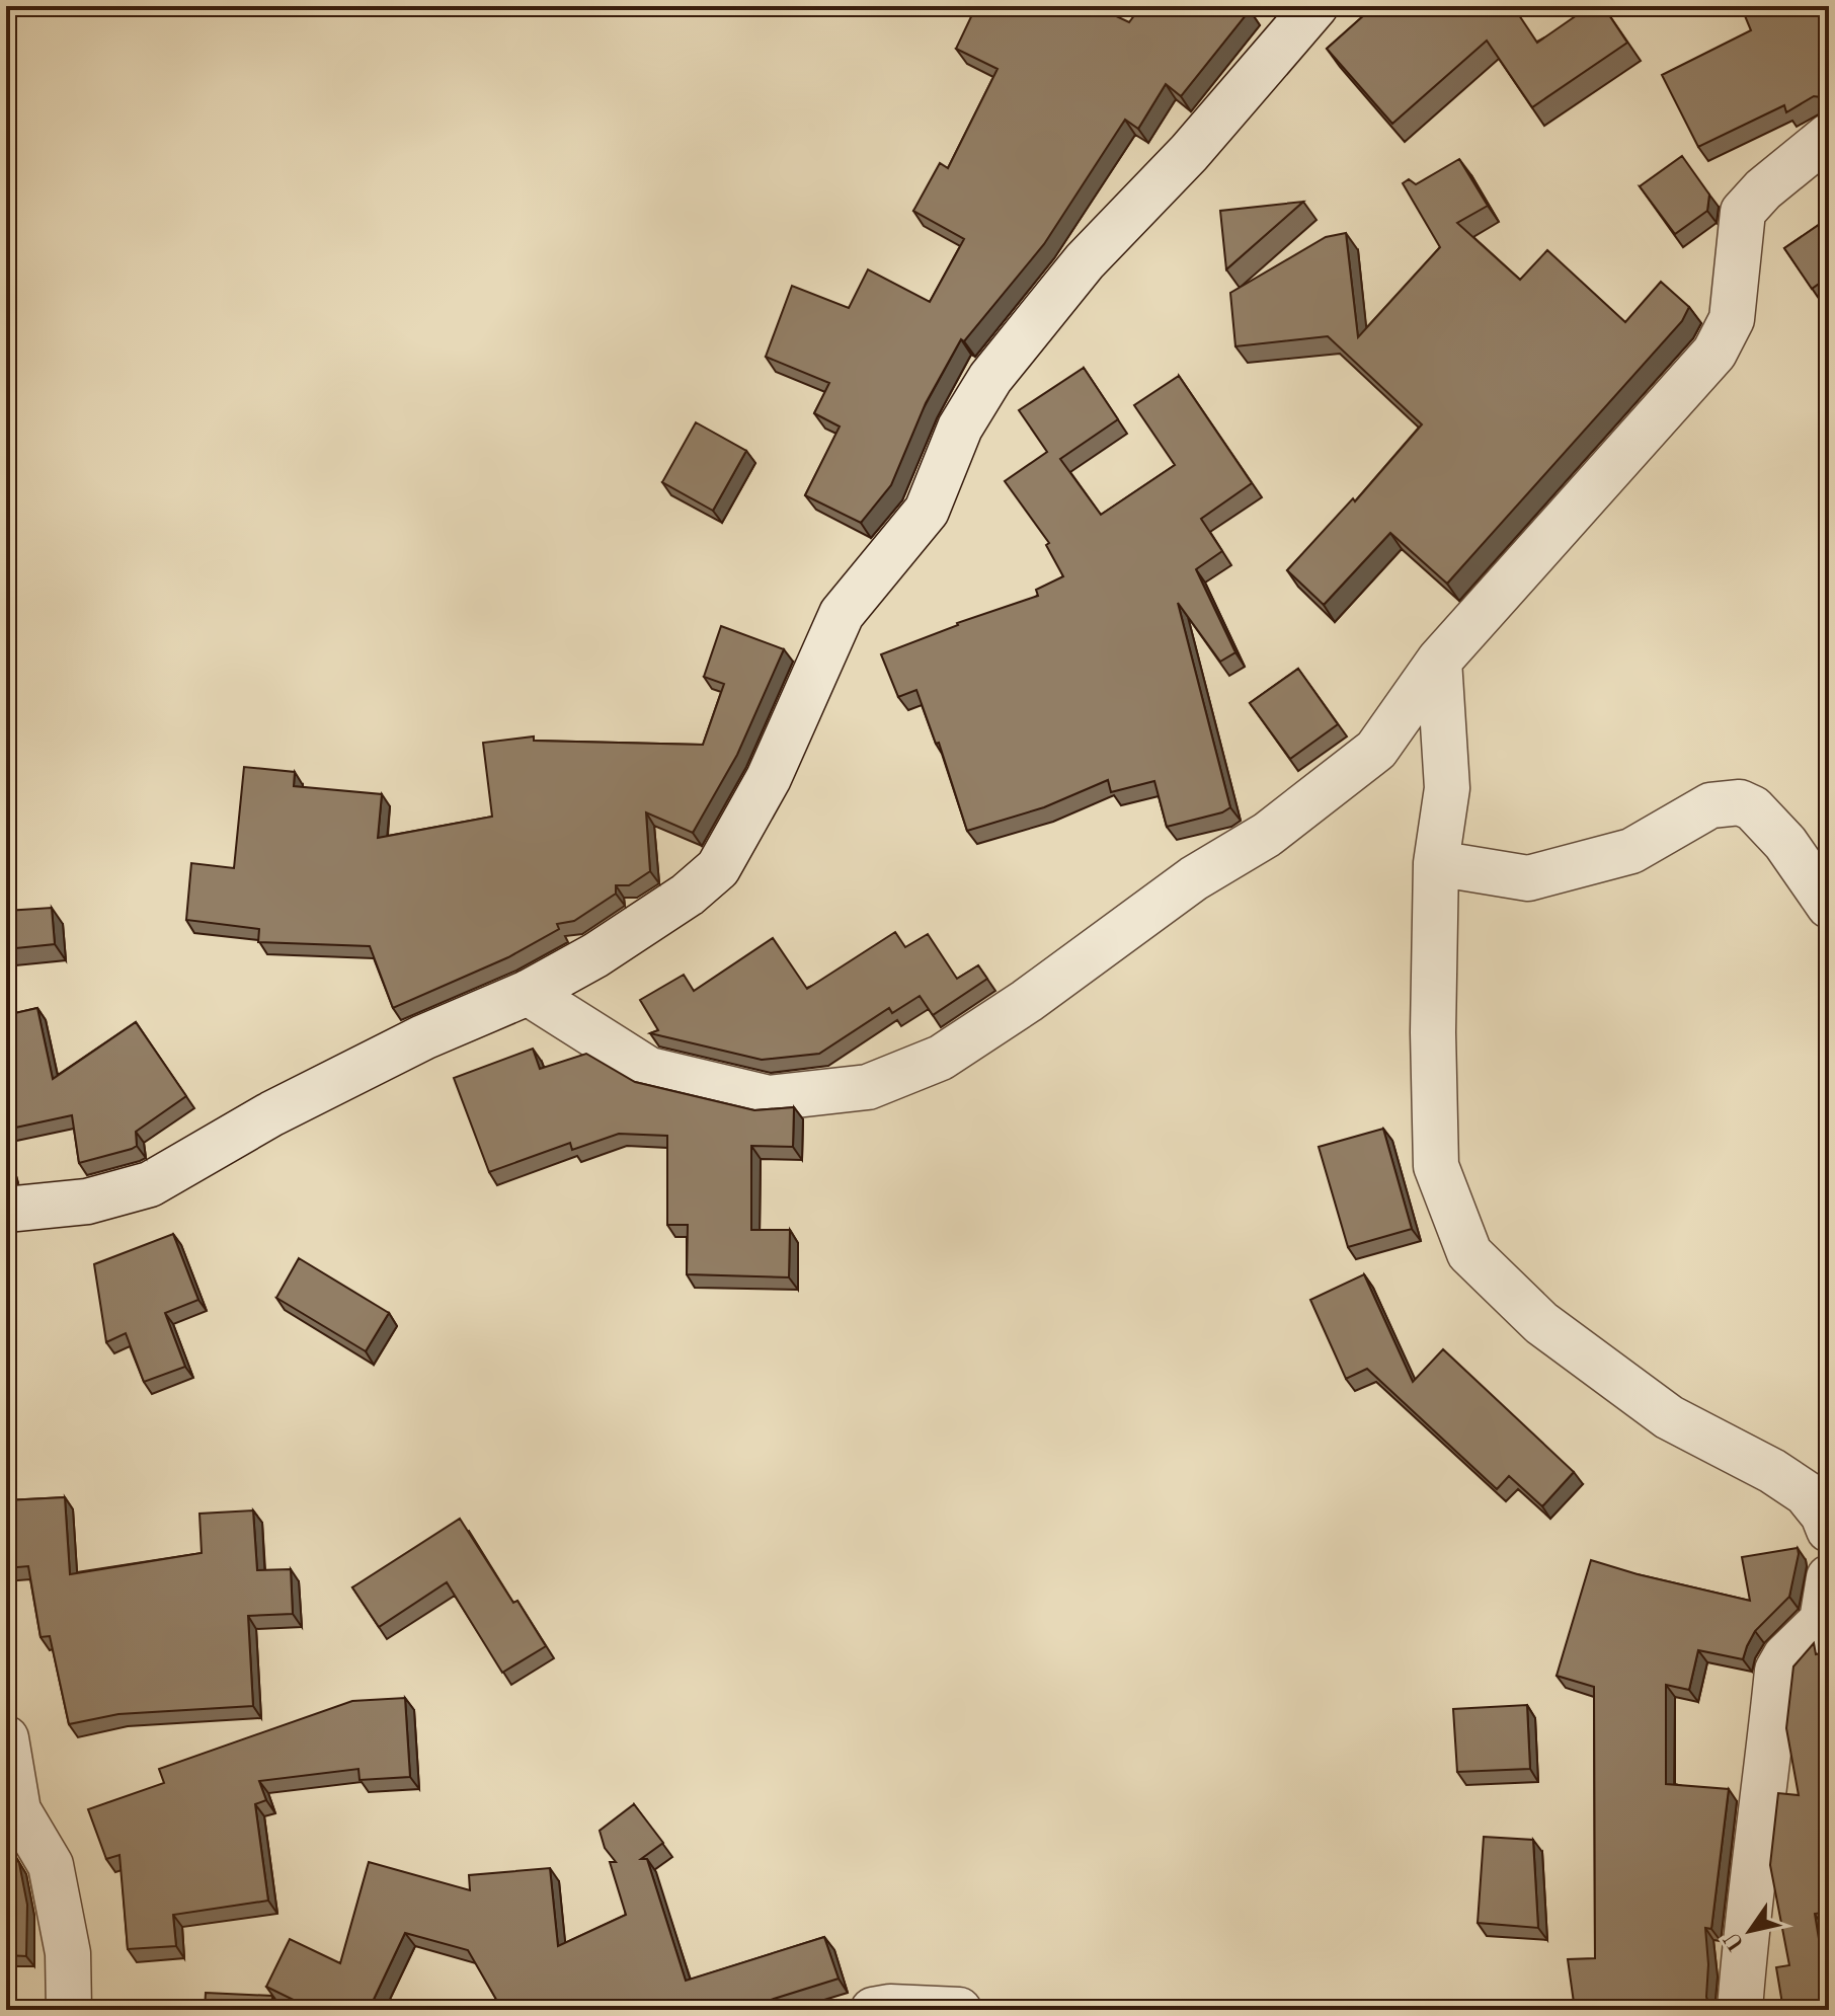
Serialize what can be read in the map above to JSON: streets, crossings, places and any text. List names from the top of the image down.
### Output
{
  "north": "bottom left"
}
